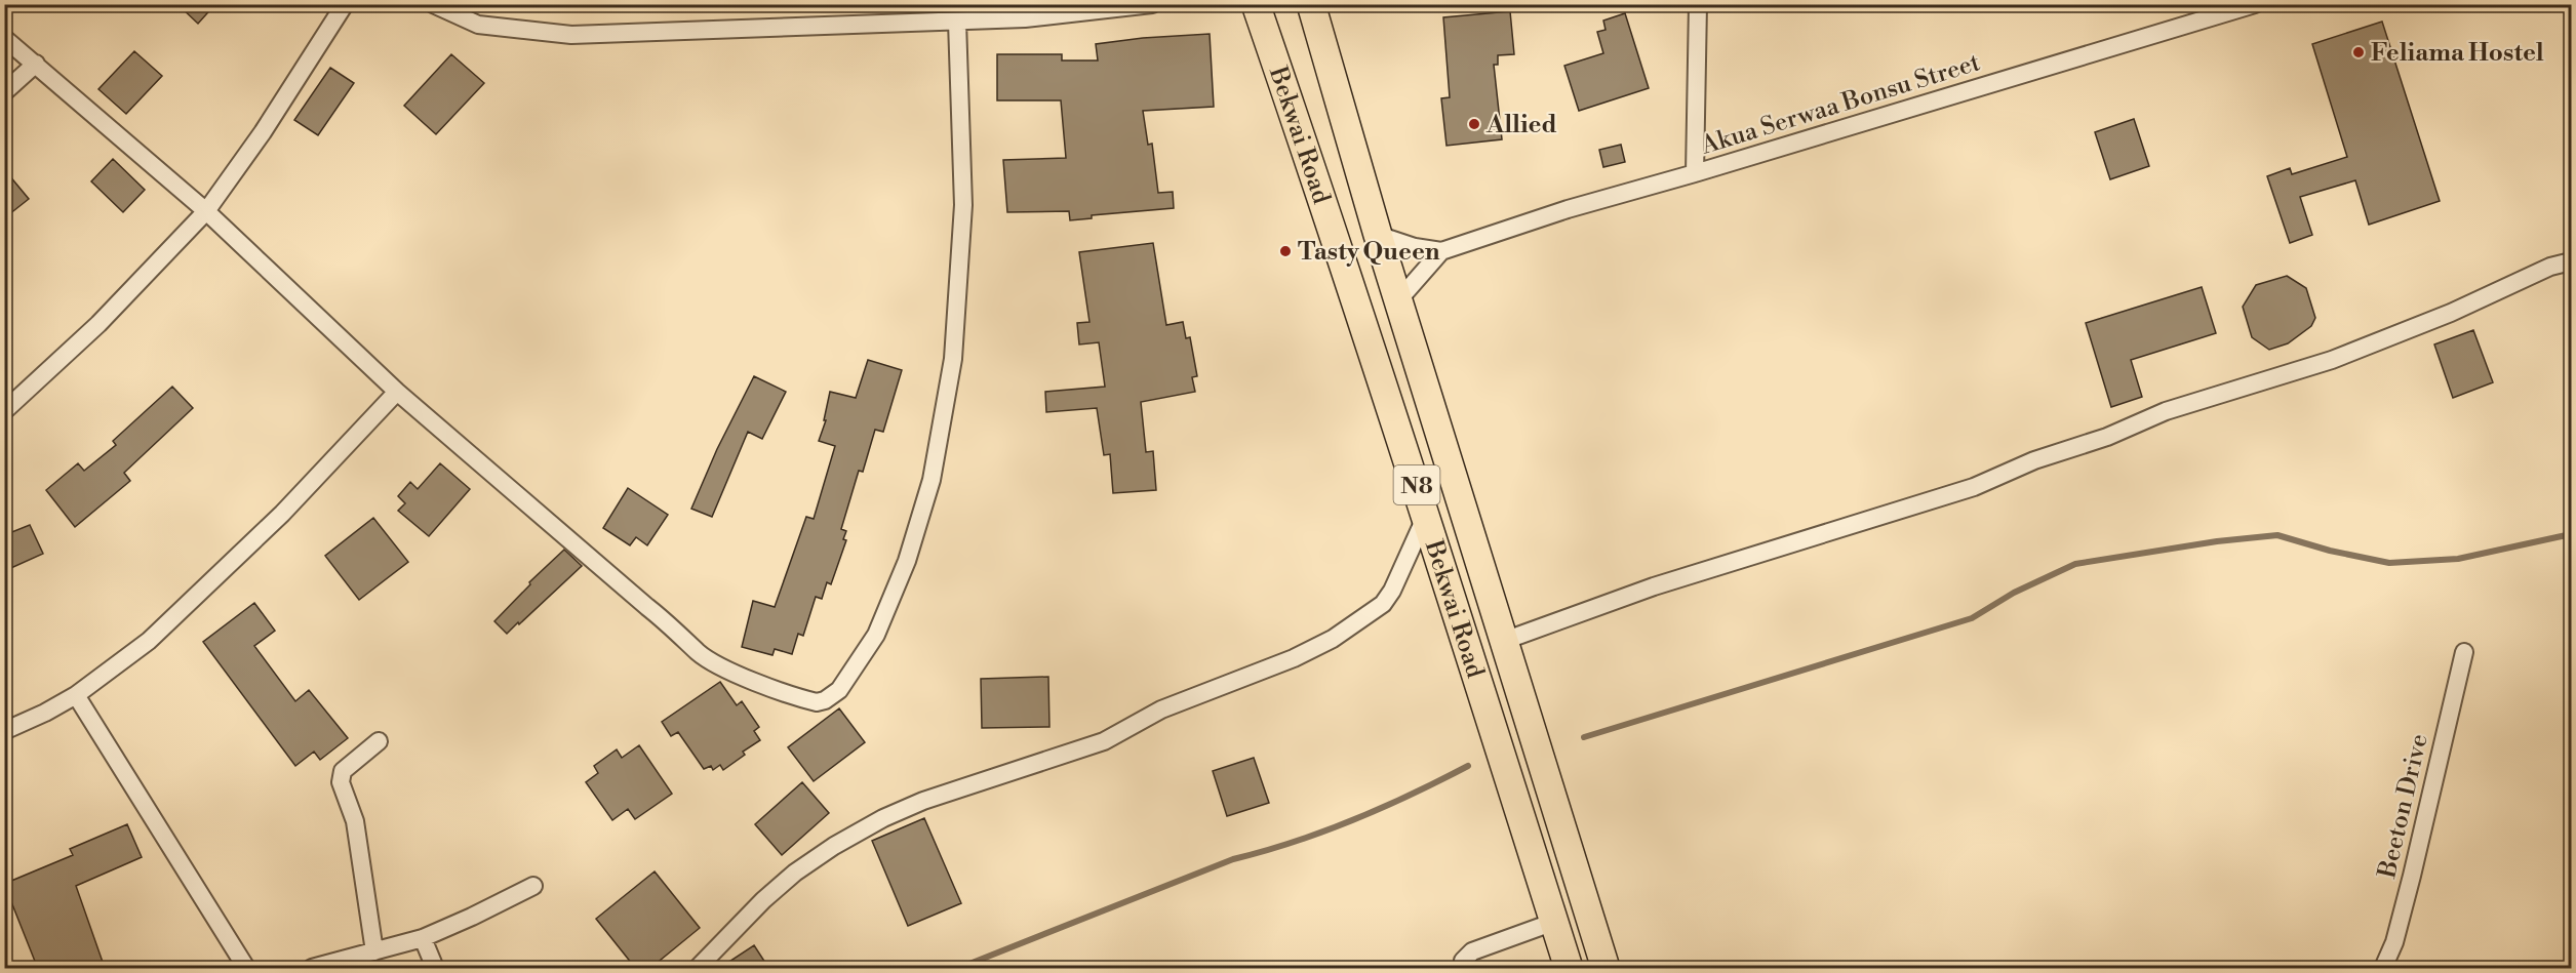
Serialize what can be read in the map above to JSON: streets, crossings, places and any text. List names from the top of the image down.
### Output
{
  "streets": {
    "highway": ["Bekwai Road", "N8"],
    "street": ["Akua Serwaa Bonsu Street", "Beeton Drive"]
  },
  "places": ["Feliama Hostel", "Allied", "Tasty Queen"]
}
